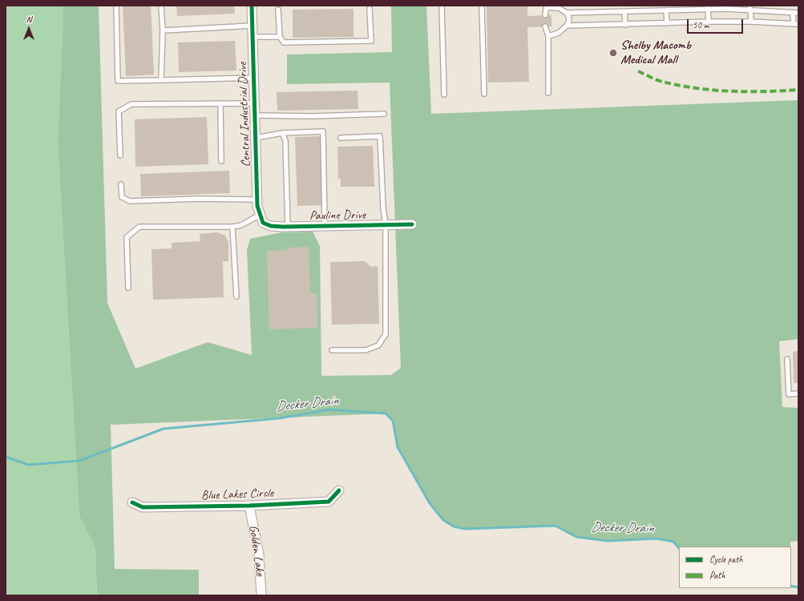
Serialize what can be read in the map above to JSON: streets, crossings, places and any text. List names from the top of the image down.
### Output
{
  "streets": {
    "street": [
      "Central Industrial Drive",
      "Pauline Drive",
      "Blue Lakes Circle",
      "Golden Lake"
    ]
  },
  "crossings": [
    ["Central Industrial Drive", "Pauline Drive"],
    ["Blue Lakes Circle", "Golden Lake"]
  ],
  "water": ["Decker Drain"],
  "places": ["Shelby Macomb Medical Mall"],
  "legend": ["Cycle path", "Path"],
  "scale_bar": "50 m",
  "north": "top"
}
